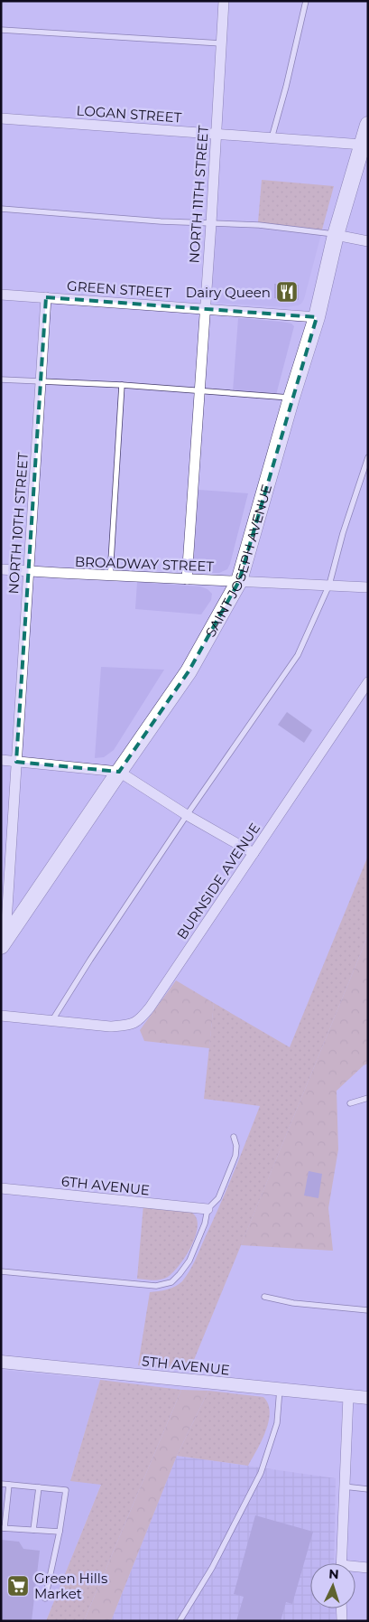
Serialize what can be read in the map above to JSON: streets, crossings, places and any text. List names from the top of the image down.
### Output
{
  "streets": {
    "main road": ["SAINT JOSEPH AVENUE"],
    "street": [
      "LOGAN STREET",
      "NORTH 11TH STREET",
      "GREEN STREET",
      "NORTH 10TH STREET",
      "BROADWAY STREET",
      "BURNSIDE AVENUE",
      "6TH AVENUE",
      "5TH AVENUE"
    ]
  },
  "crossings": [
    ["LOGAN STREET", "NORTH 11TH STREET"],
    ["LOGAN STREET", "SAINT JOSEPH AVENUE"],
    ["NORTH 11TH STREET", "GREEN STREET"],
    ["NORTH 11TH STREET", "BROADWAY STREET"],
    ["GREEN STREET", "NORTH 10TH STREET"],
    ["GREEN STREET", "SAINT JOSEPH AVENUE"],
    ["NORTH 10TH STREET", "SAINT JOSEPH AVENUE"],
    ["NORTH 10TH STREET", "BROADWAY STREET"],
    ["SAINT JOSEPH AVENUE", "BROADWAY STREET"]
  ],
  "places": {
    "restaurant": ["Dairy Queen"],
    "supermarket": ["Green Hills Market"]
  },
  "north": "top"
}
